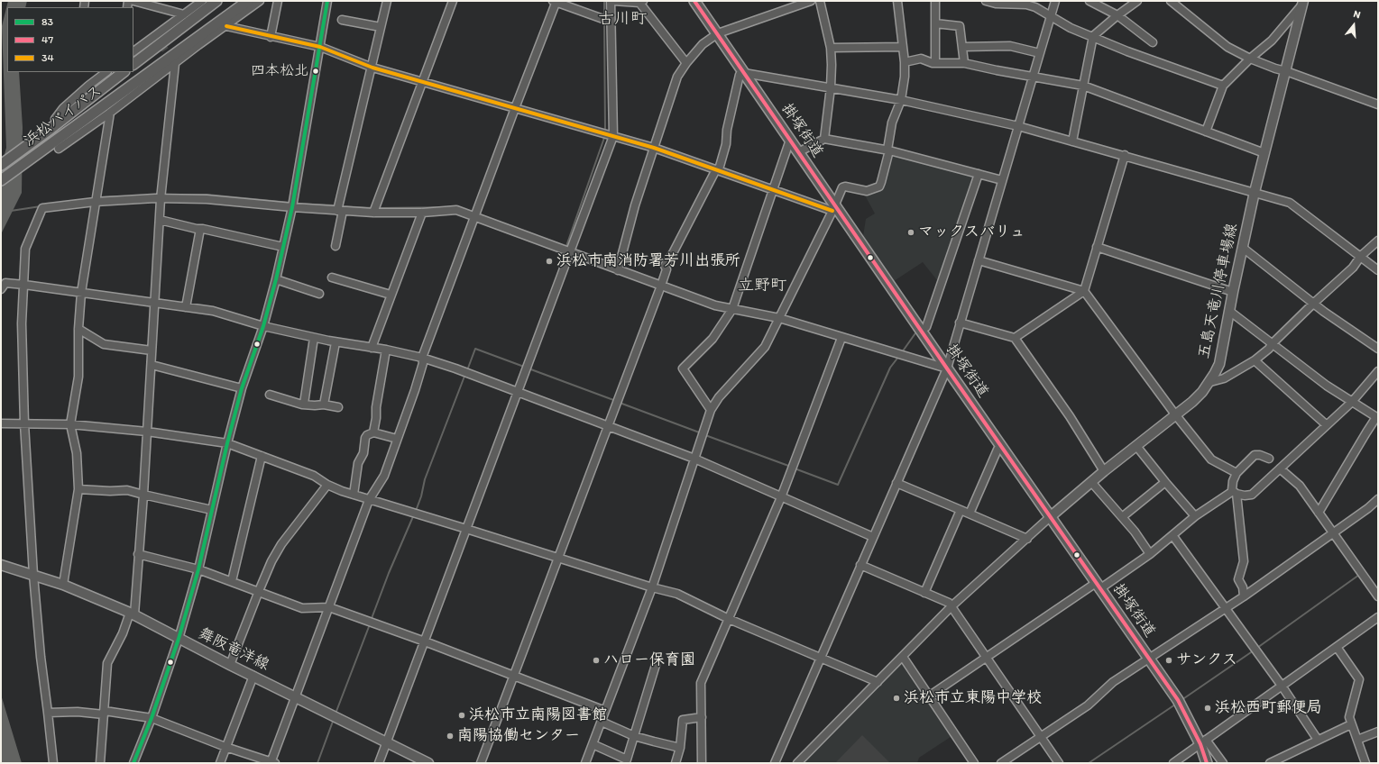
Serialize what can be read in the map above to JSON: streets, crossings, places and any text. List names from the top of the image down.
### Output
{
  "streets": {
    "highway": ["浜松バイパス", "掛塚街道"],
    "main road": ["五島天竜川停車場線", "舞阪竜洋線"]
  },
  "crossings": [
    ["掛塚街道", "五島天竜川停車場線"]
  ],
  "districts": ["古川町", "立野町"],
  "places": [
    "四本松北",
    "マックスバリュ",
    "浜松市南消防署芳川出張所",
    "ハロー保育園",
    "サンクス",
    "浜松市立東陽中学校",
    "浜松西町郵便局",
    "浜松市立南陽図書館",
    "南陽協働センター"
  ],
  "lines": ["transit line 83", "transit line 47", "transit line 34"],
  "legend": ["83", "47", "34"],
  "north": "top"
}
